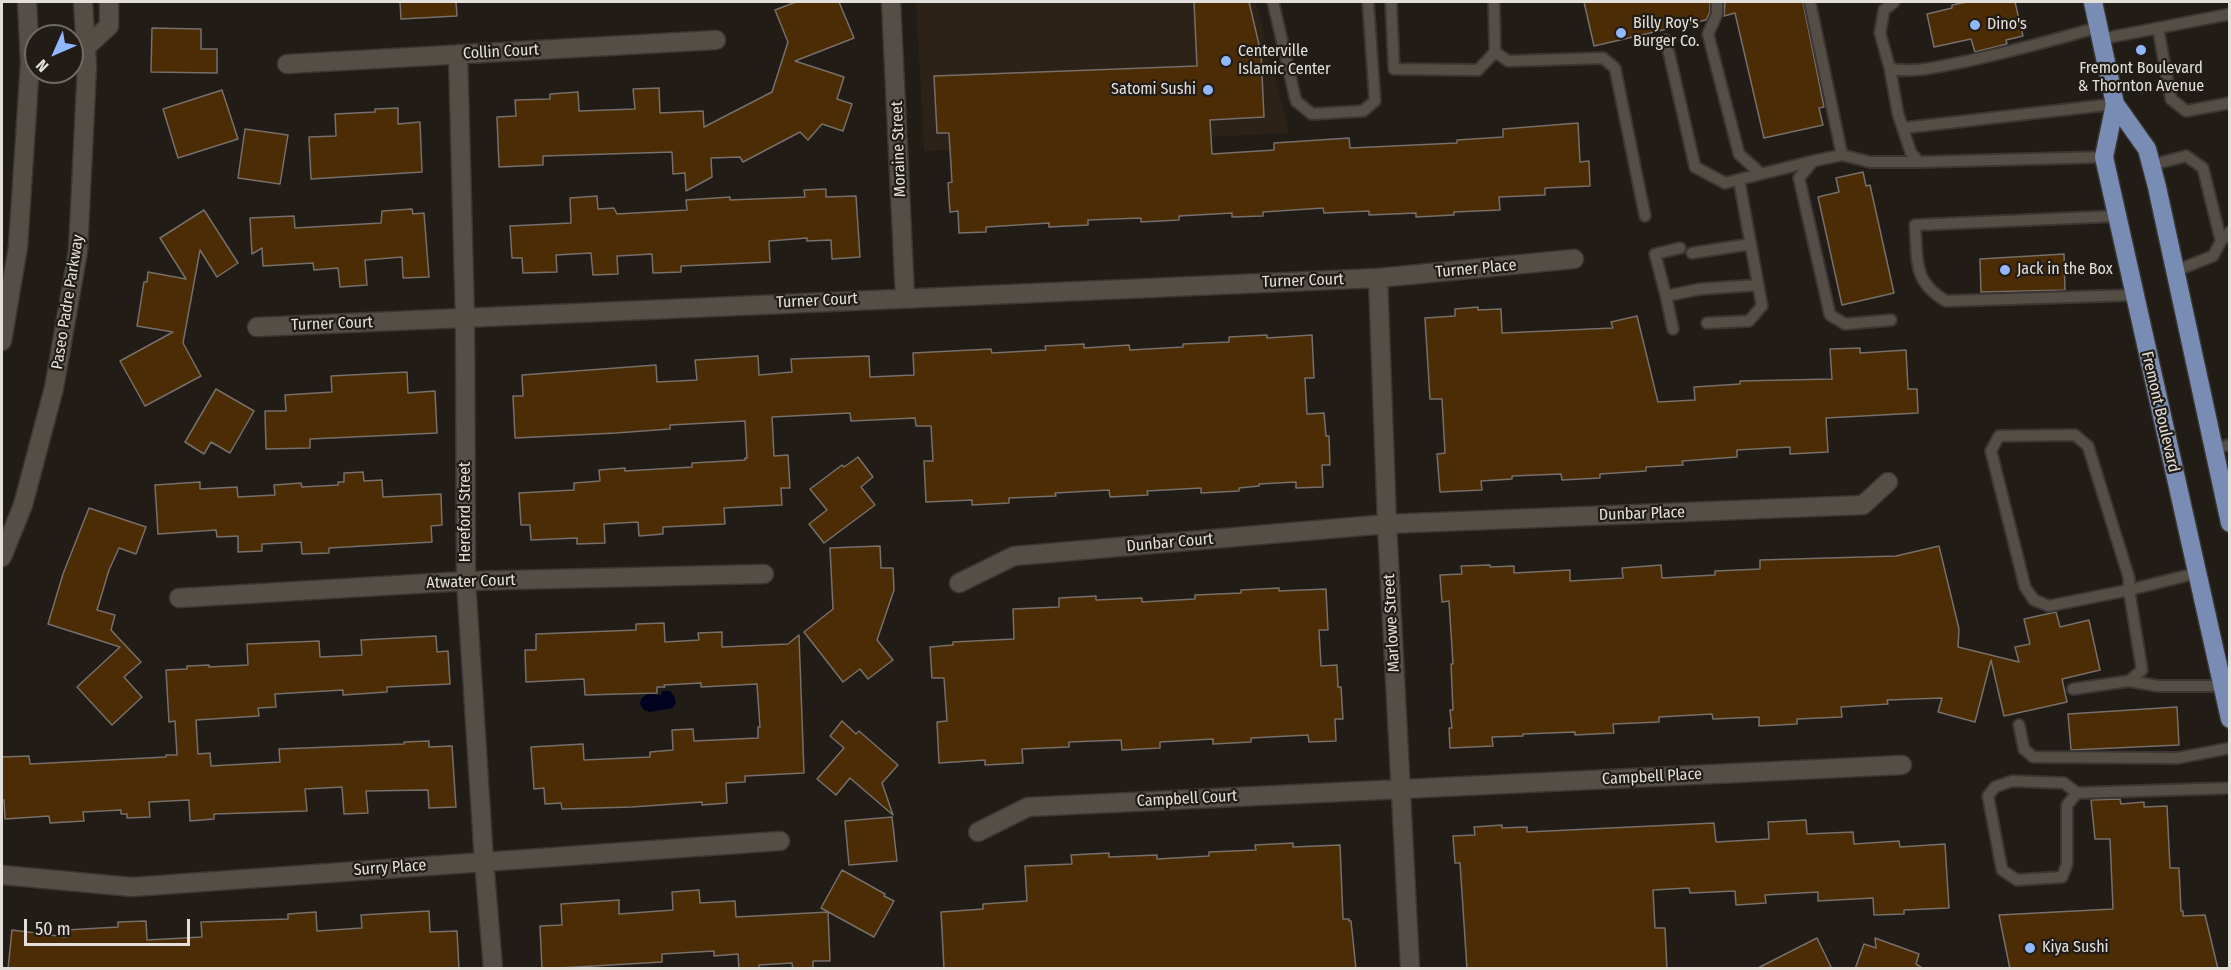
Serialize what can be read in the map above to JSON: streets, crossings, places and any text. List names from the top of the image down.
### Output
{
  "streets": {
    "main road": ["Fremont Boulevard"],
    "street": [
      "Collin Court",
      "Moraine Street",
      "Turner Place",
      "Turner Court",
      "Paseo Padre Parkway",
      "Hereford Street",
      "Dunbar Place",
      "Dunbar Court",
      "Atwater Court",
      "Marlowe Street",
      "Campbell Place",
      "Campbell Court",
      "Surry Place"
    ]
  },
  "crossings": [
    ["Collin Court", "Hereford Street"],
    ["Moraine Street", "Turner Court"],
    ["Turner Place", "Turner Court"],
    ["Turner Place", "Marlowe Street"],
    ["Turner Court", "Hereford Street"],
    ["Turner Court", "Marlowe Street"],
    ["Hereford Street", "Atwater Court"],
    ["Hereford Street", "Surry Place"],
    ["Dunbar Place", "Dunbar Court"],
    ["Dunbar Place", "Marlowe Street"],
    ["Dunbar Court", "Marlowe Street"],
    ["Marlowe Street", "Campbell Place"],
    ["Marlowe Street", "Campbell Court"],
    ["Campbell Place", "Campbell Court"]
  ],
  "places": [
    "Dino's",
    "Billy Roy's Burger Co.",
    "Fremont Boulevard & Thornton Avenue",
    "Centerville Islamic Center",
    "Satomi Sushi",
    "Jack in the Box",
    "Kiya Sushi"
  ],
  "scale_bar": "50 m",
  "north": "bottom left"
}
